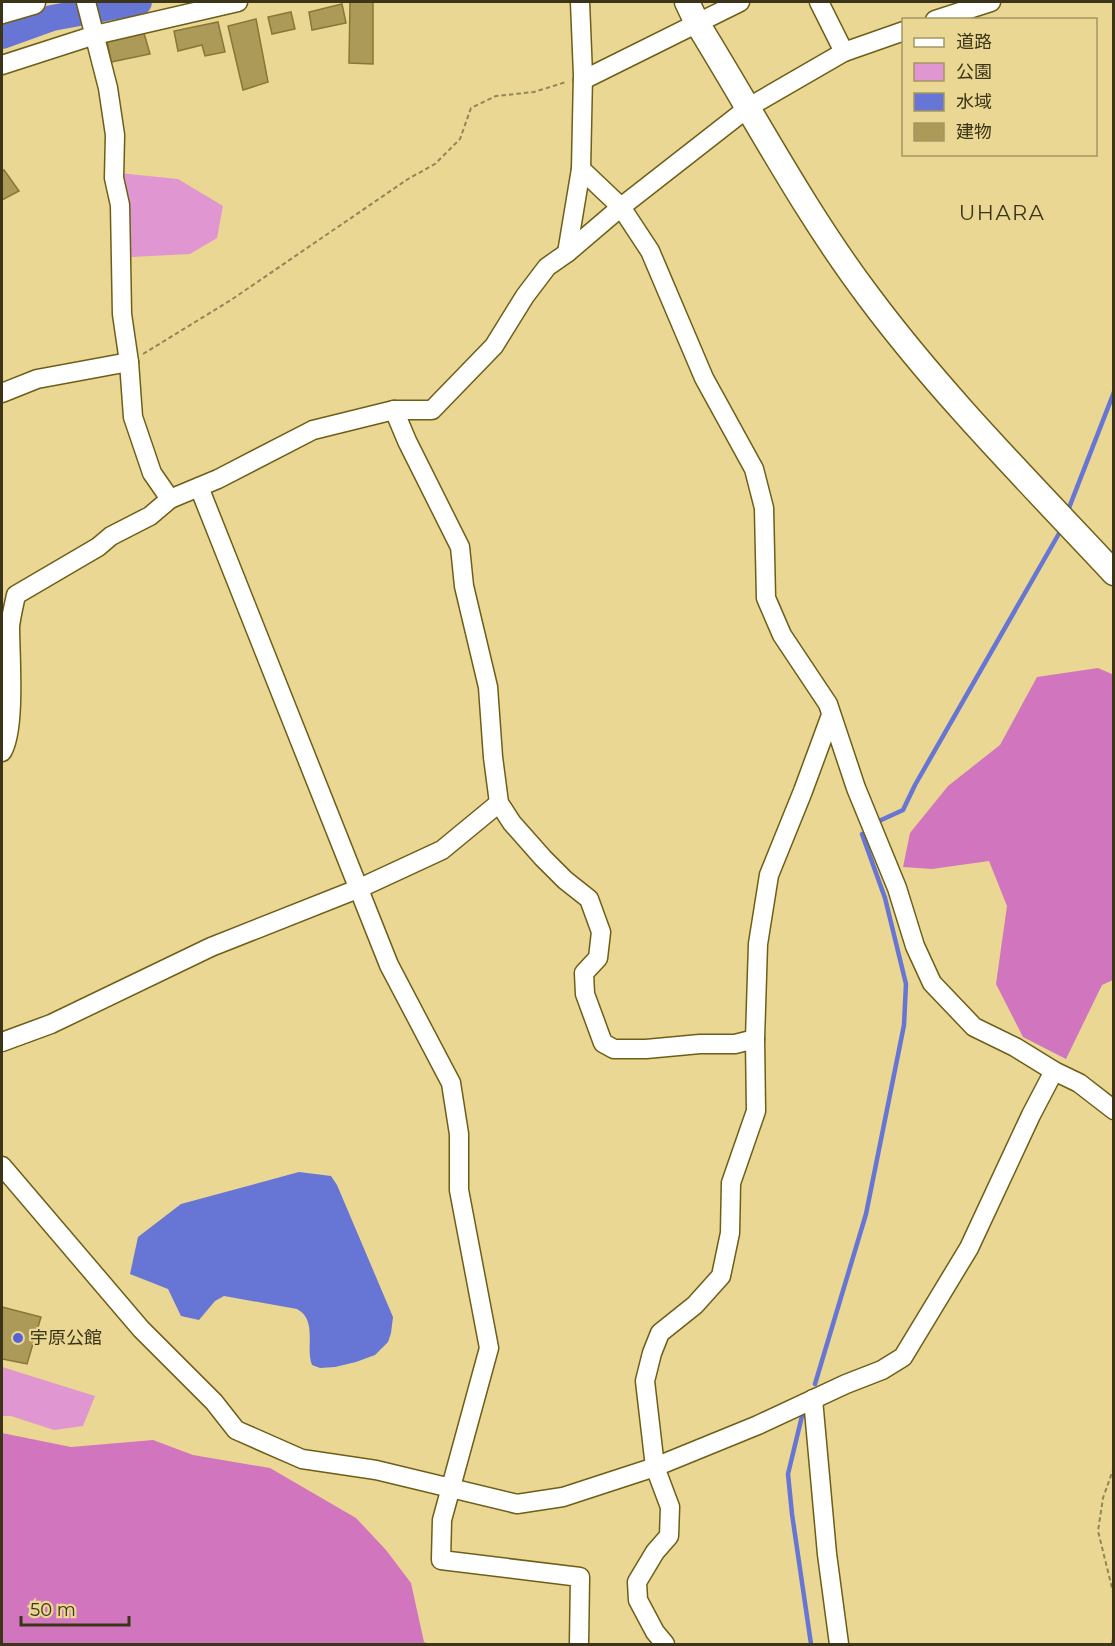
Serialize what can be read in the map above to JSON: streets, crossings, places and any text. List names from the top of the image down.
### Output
{
  "districts": ["UHARA"],
  "places": ["宇原公館"],
  "legend": [
    "道路",
    "公園",
    "水域",
    "建物"
  ],
  "scale_bar": "50 m"
}
